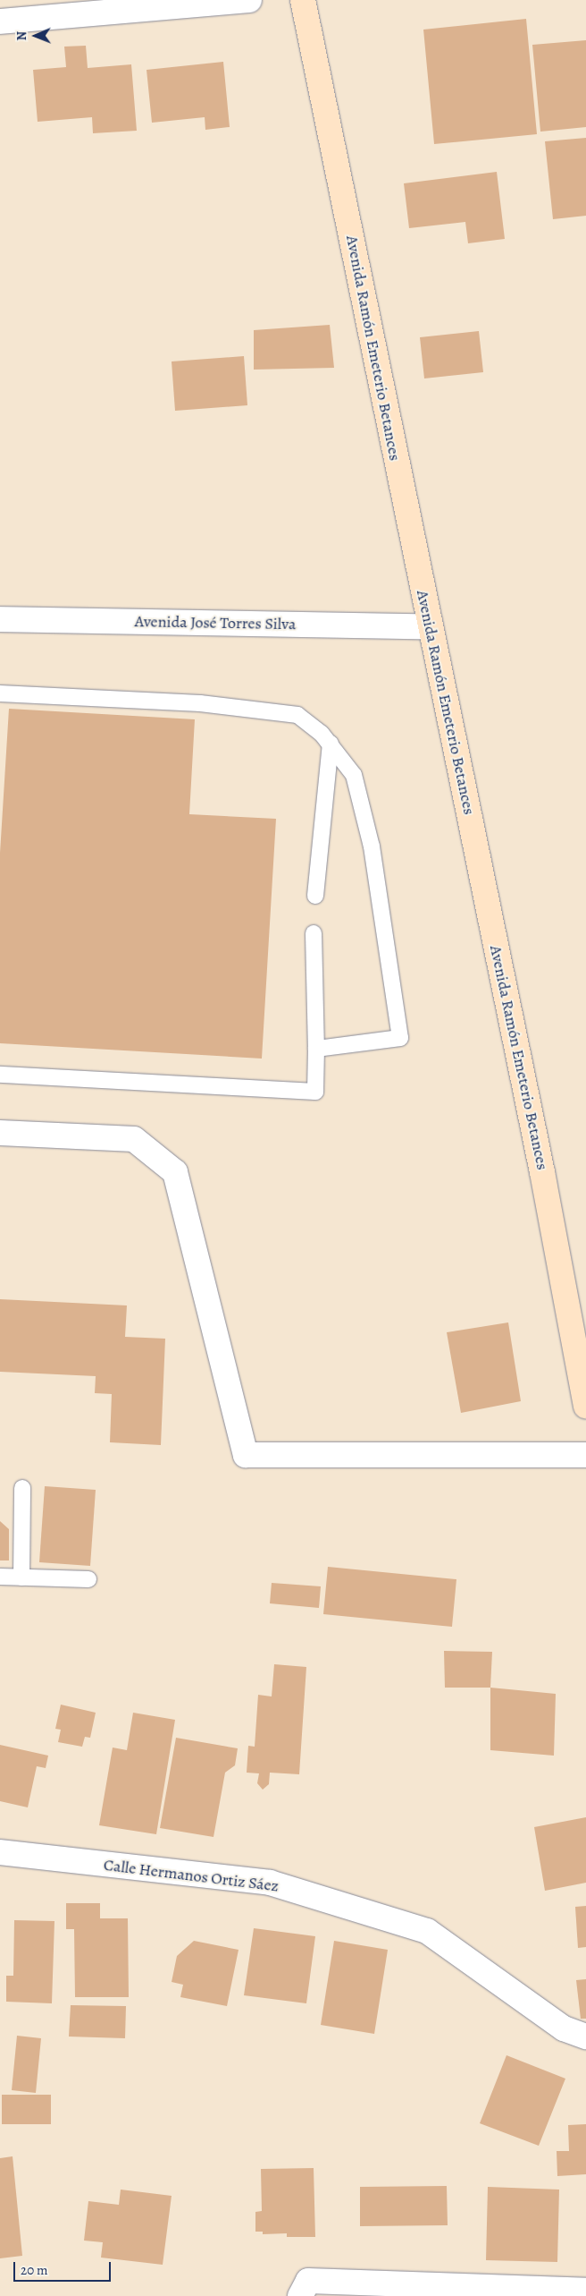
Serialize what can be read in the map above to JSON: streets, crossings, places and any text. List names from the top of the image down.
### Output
{
  "streets": {
    "street": ["Avenida Ramón Emeterio Betances", "Avenida José Torres Silva", "Calle Hermanos Ortiz Sáez"]
  },
  "crossings": [
    ["Avenida Ramón Emeterio Betances", "Avenida José Torres Silva"]
  ],
  "scale_bar": "20 m",
  "north": "left"
}
